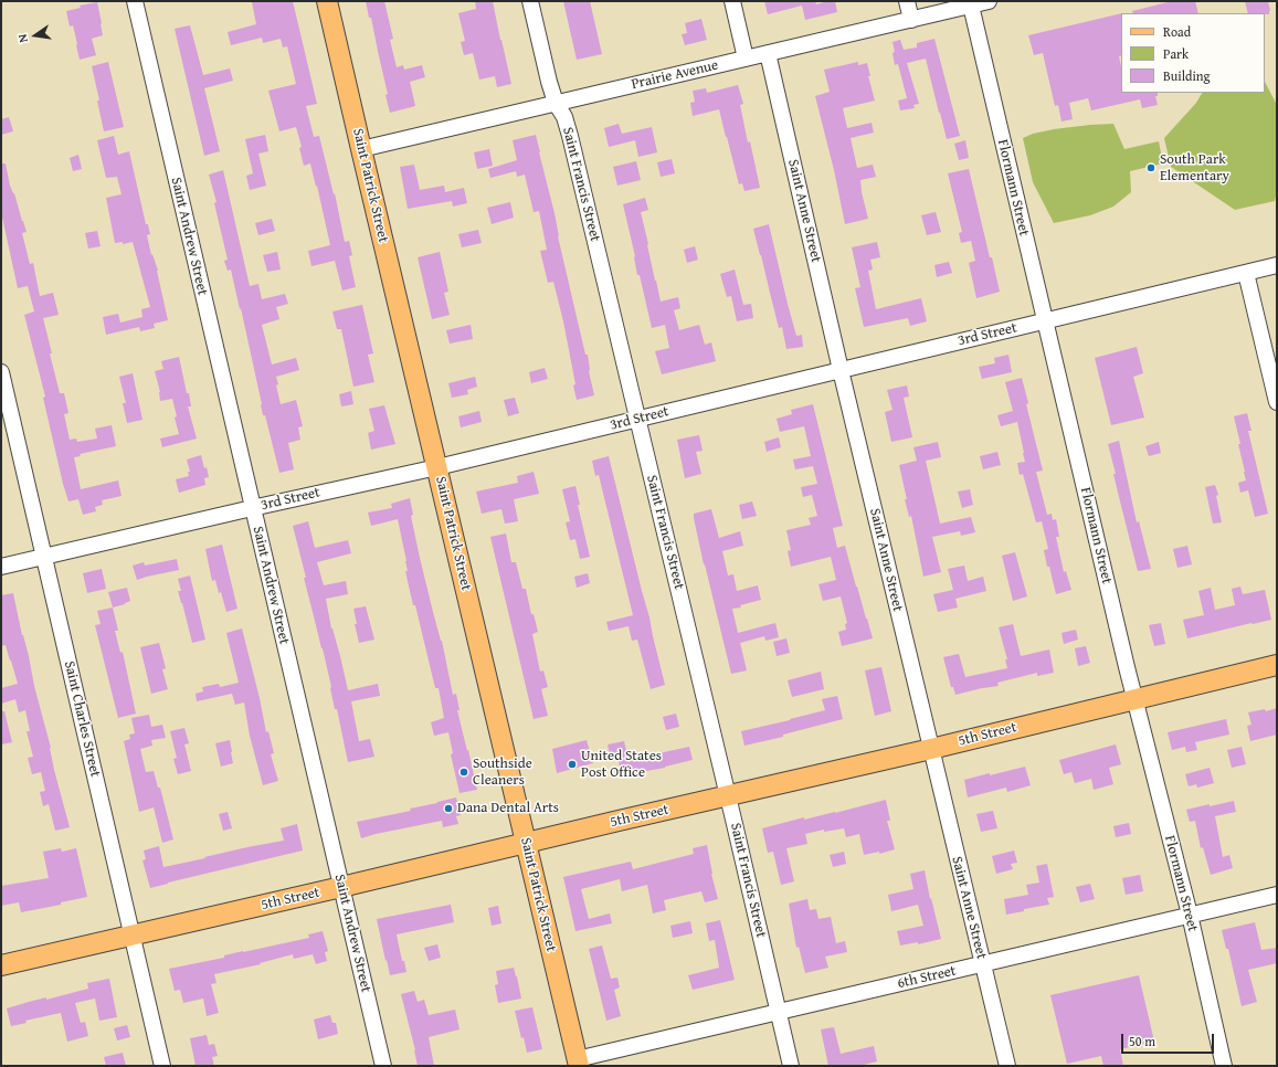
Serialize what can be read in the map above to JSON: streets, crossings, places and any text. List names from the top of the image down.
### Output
{
  "streets": {
    "main road": ["Saint Patrick Street", "5th Street"],
    "street": [
      "Prairie Avenue",
      "Saint Francis Street",
      "Flormann Street",
      "Saint Anne Street",
      "Saint Andrew Street",
      "3rd Street",
      "Saint Charles Street",
      "6th Street"
    ]
  },
  "crossings": [
    ["Prairie Avenue", "Saint Francis Street"],
    ["Prairie Avenue", "Saint Patrick Street"],
    ["Prairie Avenue", "Flormann Street"],
    ["Prairie Avenue", "Saint Anne Street"],
    ["Saint Francis Street", "3rd Street"],
    ["Saint Francis Street", "5th Street"],
    ["Saint Francis Street", "6th Street"],
    ["Saint Patrick Street", "3rd Street"],
    ["Saint Patrick Street", "5th Street"],
    ["Saint Patrick Street", "6th Street"],
    ["Flormann Street", "3rd Street"],
    ["Flormann Street", "5th Street"],
    ["Flormann Street", "6th Street"],
    ["Saint Anne Street", "3rd Street"],
    ["Saint Anne Street", "5th Street"],
    ["Saint Anne Street", "6th Street"],
    ["Saint Andrew Street", "3rd Street"],
    ["Saint Andrew Street", "5th Street"],
    ["3rd Street", "Saint Charles Street"],
    ["Saint Charles Street", "5th Street"]
  ],
  "places": [
    "South Park Elementary",
    "United States Post Office",
    "Southside Cleaners",
    "Dana Dental Arts"
  ],
  "legend": ["Road", "Park", "Building"],
  "scale_bar": "50 m",
  "north": "left"
}
